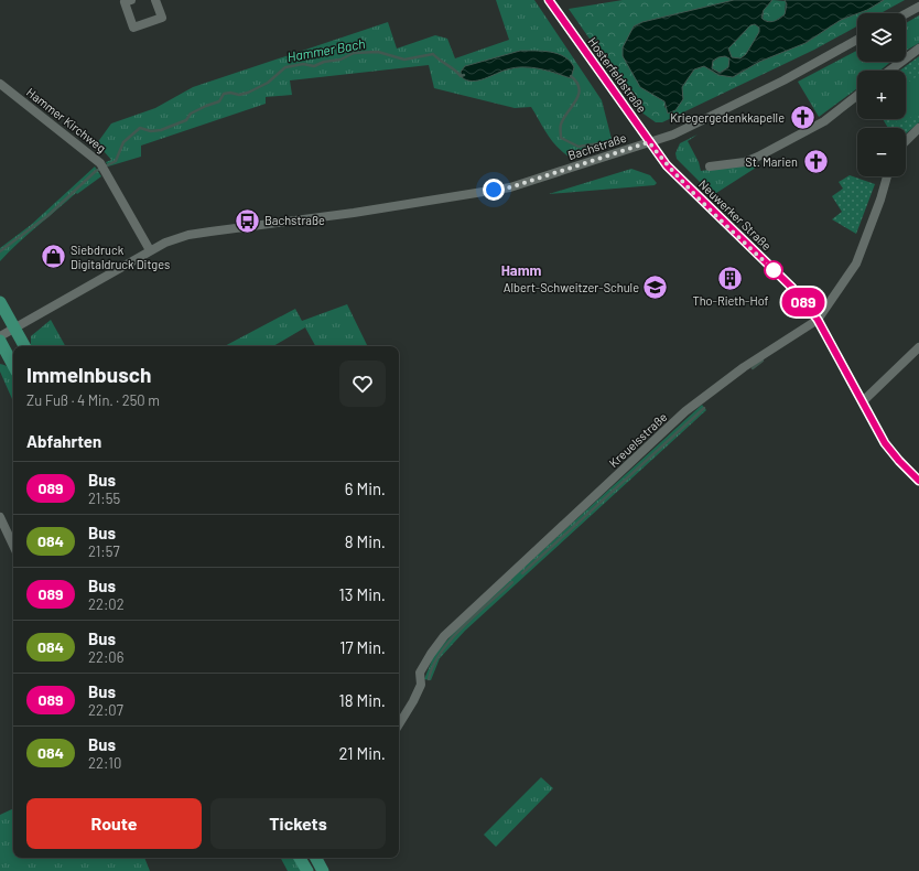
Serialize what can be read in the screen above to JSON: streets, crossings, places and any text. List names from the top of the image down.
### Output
{
  "streets": {
    "street": [
      "Hosterfeldstraße",
      "Hammer Kirchweg",
      "Bachstraße",
      "Neuwerker Straße",
      "Kreuelsstraße"
    ]
  },
  "crossings": [
    ["Hosterfeldstraße", "Bachstraße"],
    ["Hosterfeldstraße", "Neuwerker Straße"],
    ["Hammer Kirchweg", "Bachstraße"],
    ["Bachstraße", "Neuwerker Straße"],
    ["Neuwerker Straße", "Kreuelsstraße"]
  ],
  "districts": ["Hamm"],
  "water": ["Hammer Bach"],
  "places": {
    "church": ["Kriegergedenkkapelle", "St. Marien"],
    "bus stop": ["Bachstraße"],
    "shop": ["Siebdruck Digitaldruck Ditges"],
    "building": ["Tho-Rieth-Hof"],
    "school or university": ["Albert-Schweitzer-Schule"]
  },
  "lines": ["bus line 089"],
  "page": {
    "on_map": "089",
    "map_buttons": ["+", "−"],
    "heading": [
      ["Immelnbusch", "Zu Fuß · 4 Min. · 250 m"],
      "Abfahrten"
    ],
    "list": [
      {
        "mark": "089",
        "name": "Bus",
        "note": "21:55",
        "value": "6 Min."
      },
      {
        "mark": "084",
        "name": "Bus",
        "note": "21:57",
        "value": "8 Min."
      },
      {
        "mark": "089",
        "name": "Bus",
        "note": "22:02",
        "value": "13 Min."
      },
      {
        "mark": "084",
        "name": "Bus",
        "note": "22:06",
        "value": "17 Min."
      },
      {
        "mark": "089",
        "name": "Bus",
        "note": "22:07",
        "value": "18 Min."
      },
      {
        "mark": "084",
        "name": "Bus",
        "note": "22:10",
        "value": "21 Min."
      }
    ],
    "buttons": ["Route", "Tickets"]
  }
}
